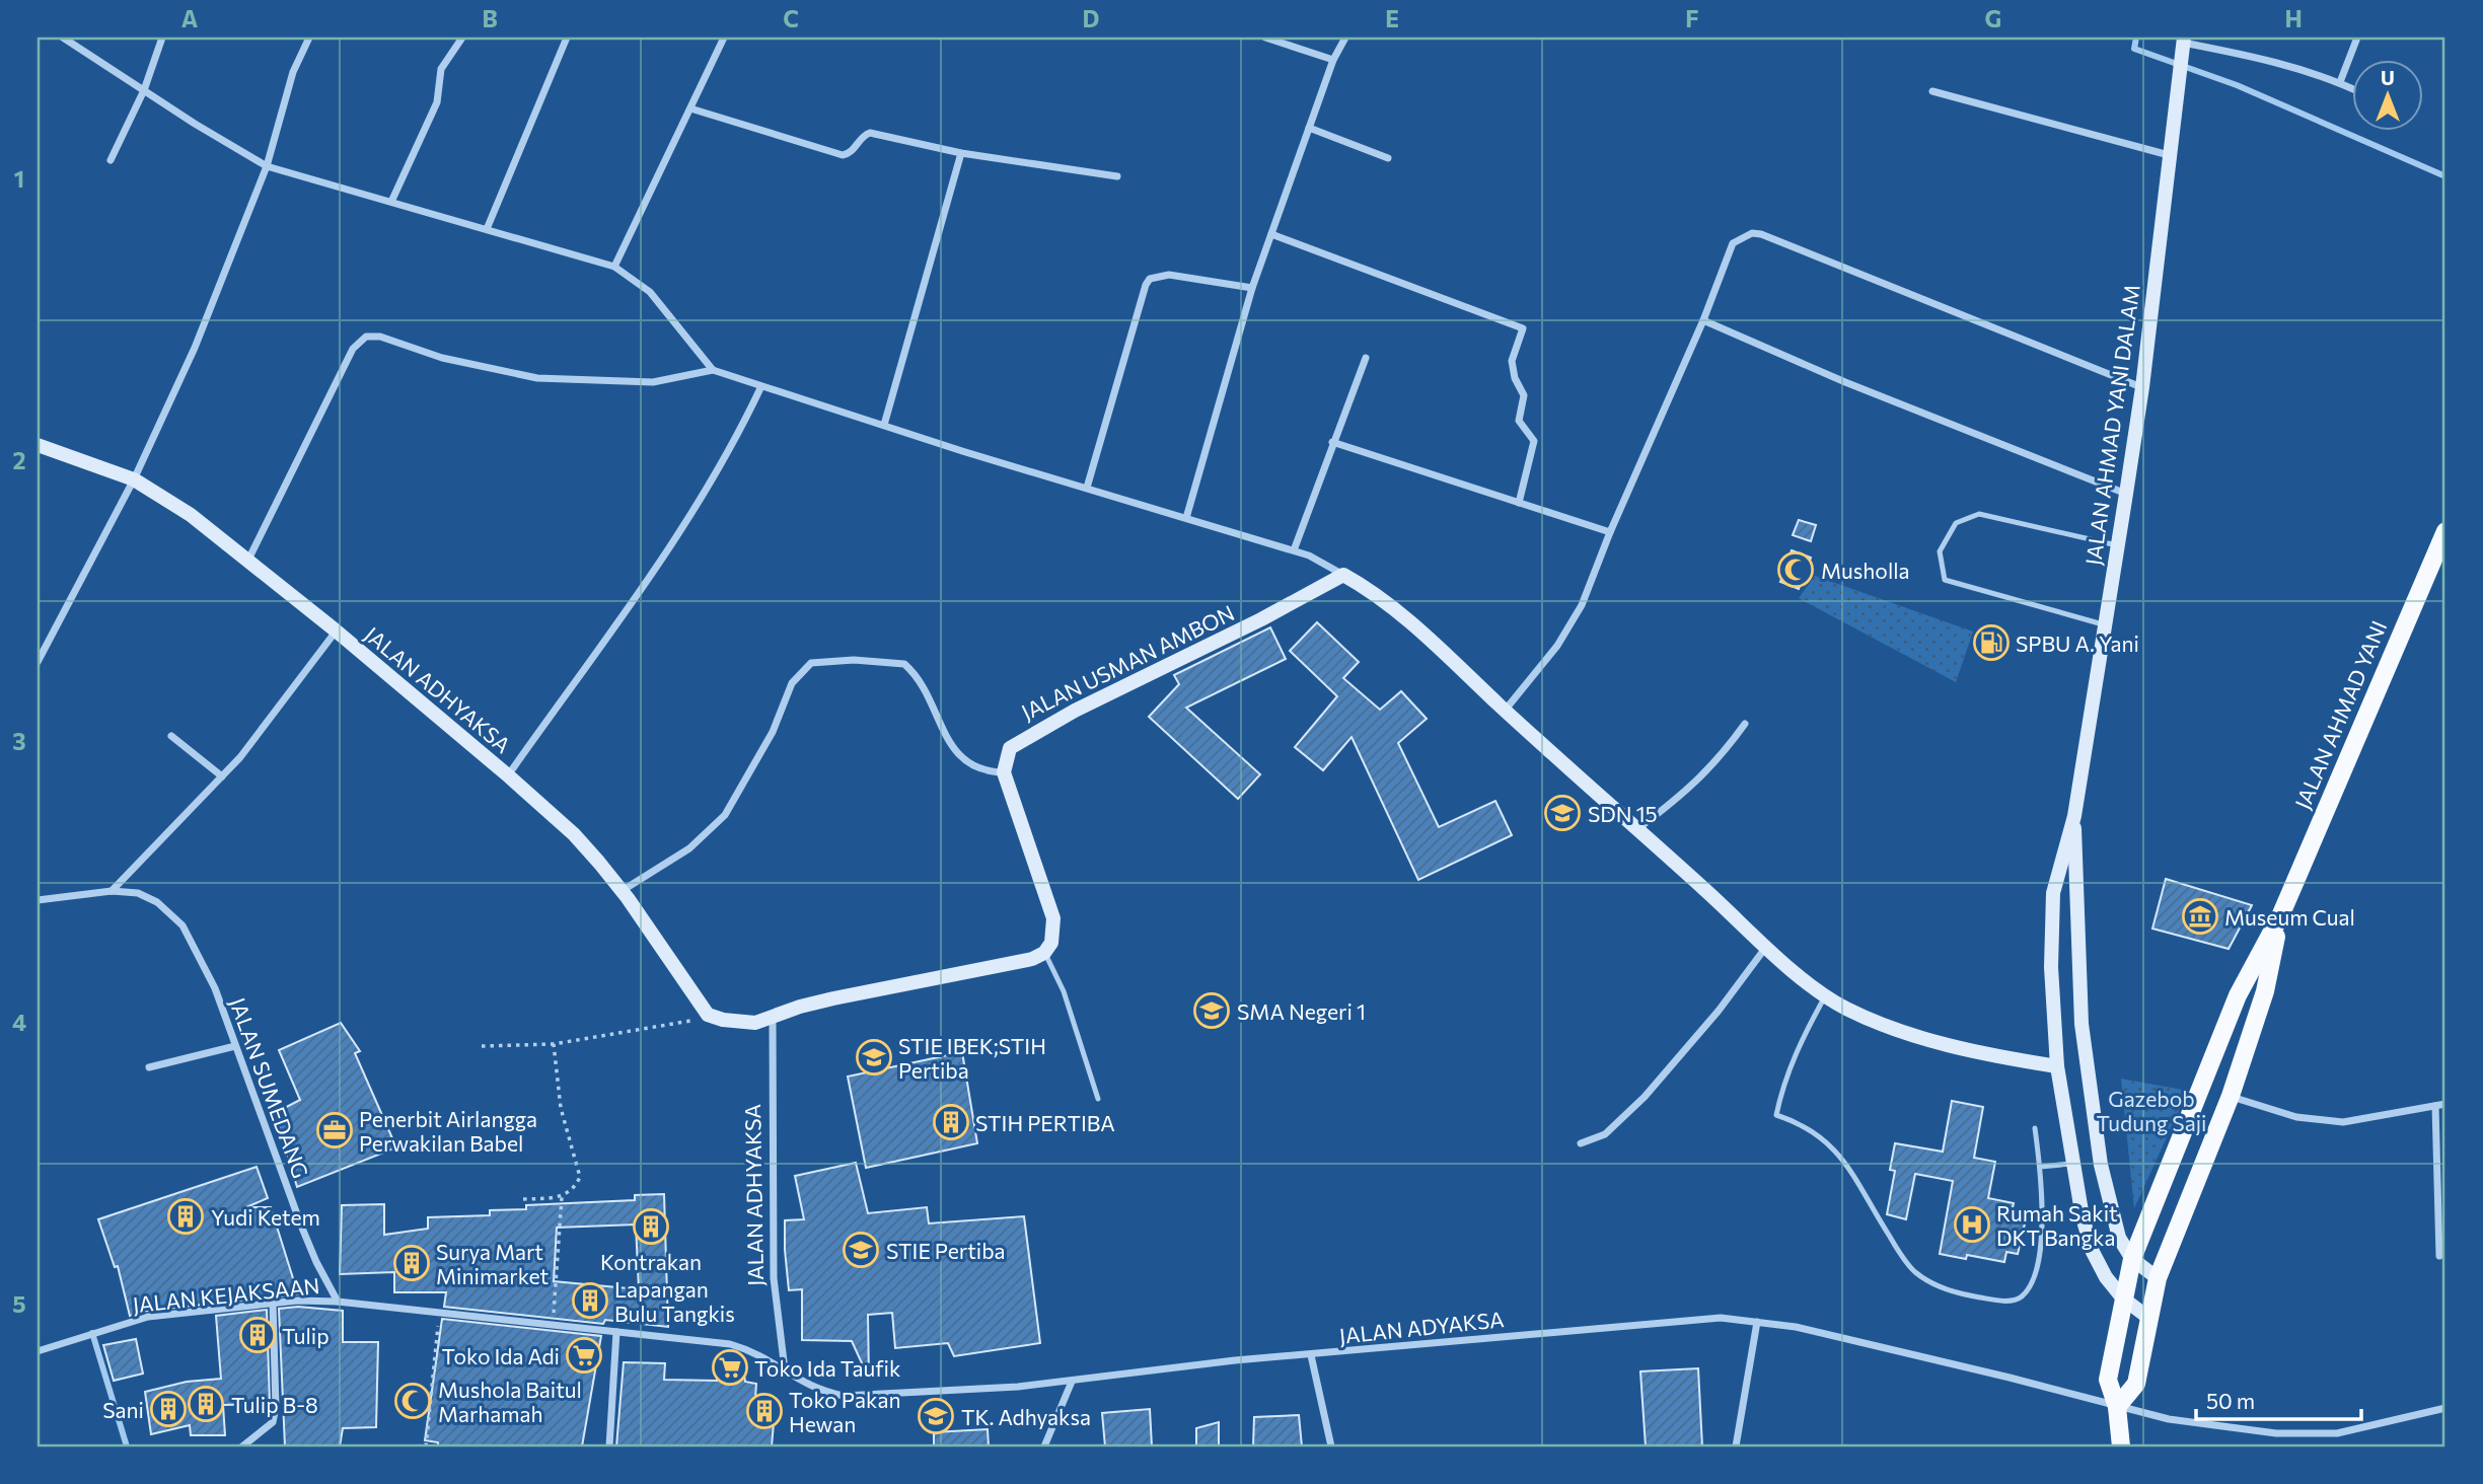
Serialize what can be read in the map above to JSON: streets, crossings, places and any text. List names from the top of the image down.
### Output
{
  "streets": {
    "main road": ["JALAN AHMAD YANI"],
    "street": [
      "JALAN AHMAD YANI DALAM",
      "JALAN USMAN AMBON",
      "JALAN ADHYAKSA",
      "JALAN SUMEDANG",
      "JALAN KEJAKSAAN",
      "JALAN ADYAKSA"
    ]
  },
  "crossings": [
    ["JALAN AHMAD YANI DALAM", "JALAN AHMAD YANI"],
    ["JALAN ADHYAKSA", "JALAN ADYAKSA"],
    ["JALAN AHMAD YANI", "JALAN ADYAKSA"],
    ["JALAN SUMEDANG", "JALAN KEJAKSAAN"]
  ],
  "parks": ["Gazebob Tudung Saji"],
  "places": {
    "mosque": ["Musholla", "Mushola Baitul Marhamah"],
    "fuel station": ["SPBU A. Yani"],
    "school or university": [
      "SDN 15",
      "SMA Negeri 1",
      "STIE IBEK;STIH Pertiba",
      "STIE Pertiba",
      "TK. Adhyaksa"
    ],
    "museum": ["Museum Cual"],
    "building": [
      "STIH PERTIBA",
      "Yudi Ketem",
      "Kontrakan",
      "Surya Mart Minimarket",
      "Lapangan Bulu Tangkis",
      "Tulip",
      "Tulip B-8",
      "Sani",
      "Toko Pakan Hewan"
    ],
    "office": ["Penerbit Airlangga Perwakilan Babel"],
    "hospital": ["Rumah Sakit DKT Bangka"],
    "supermarket": ["Toko Ida Adi", "Toko Ida Taufik"]
  },
  "scale_bar": "50 m",
  "north": "top",
  "grid": {
    "columns": [
      "A",
      "B",
      "C",
      "D",
      "E",
      "F",
      "G",
      "H"
    ],
    "rows": [
      "1",
      "2",
      "3",
      "4",
      "5"
    ]
  }
}
